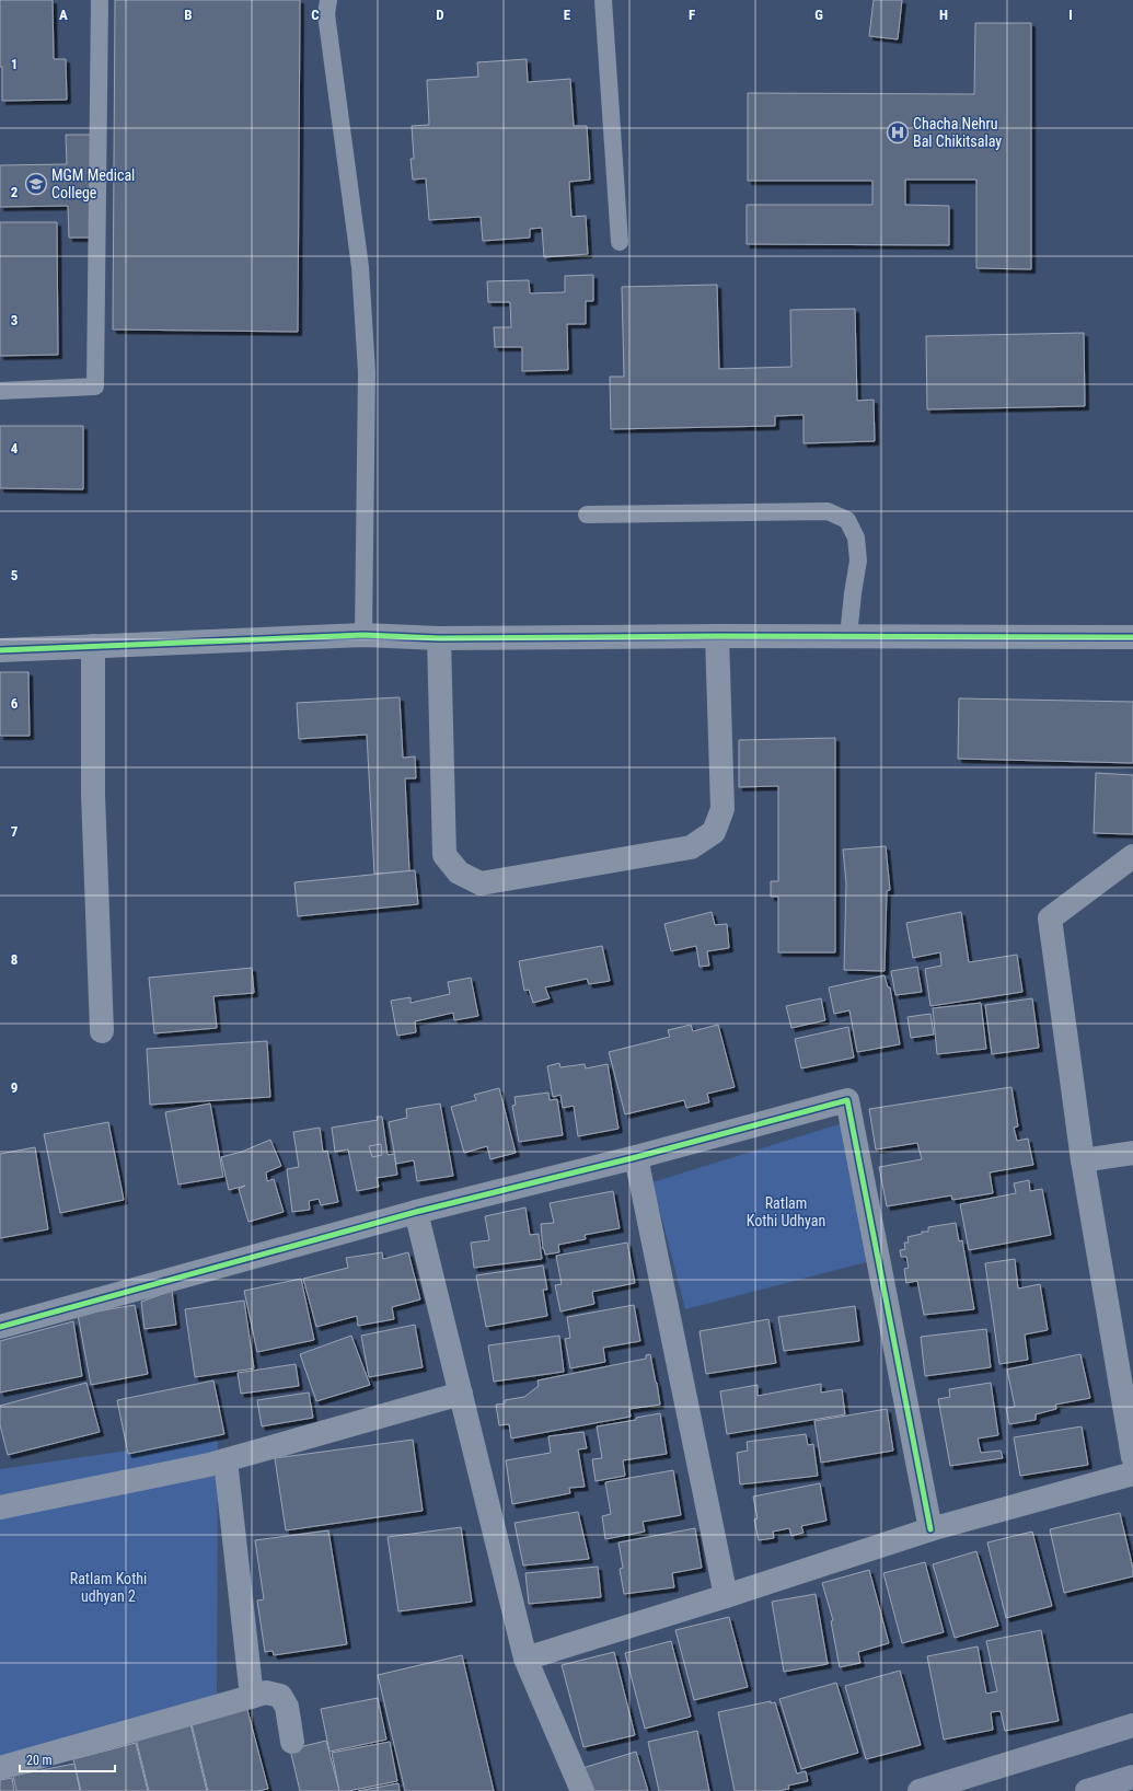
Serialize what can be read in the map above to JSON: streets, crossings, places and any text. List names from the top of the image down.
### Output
{
  "parks": ["Ratlam Kothi Udhyan", "Ratlam Kothi udhyan 2"],
  "places": {
    "hospital": ["Chacha Nehru Bal Chikitsalay"],
    "school or university": ["MGM Medical College"]
  },
  "scale_bar": "20 m",
  "grid": {
    "columns": [
      "A",
      "B",
      "C",
      "D",
      "E",
      "F",
      "G",
      "H",
      "I"
    ],
    "rows": [
      "1",
      "2",
      "3",
      "4",
      "5",
      "6",
      "7",
      "8",
      "9"
    ]
  }
}
